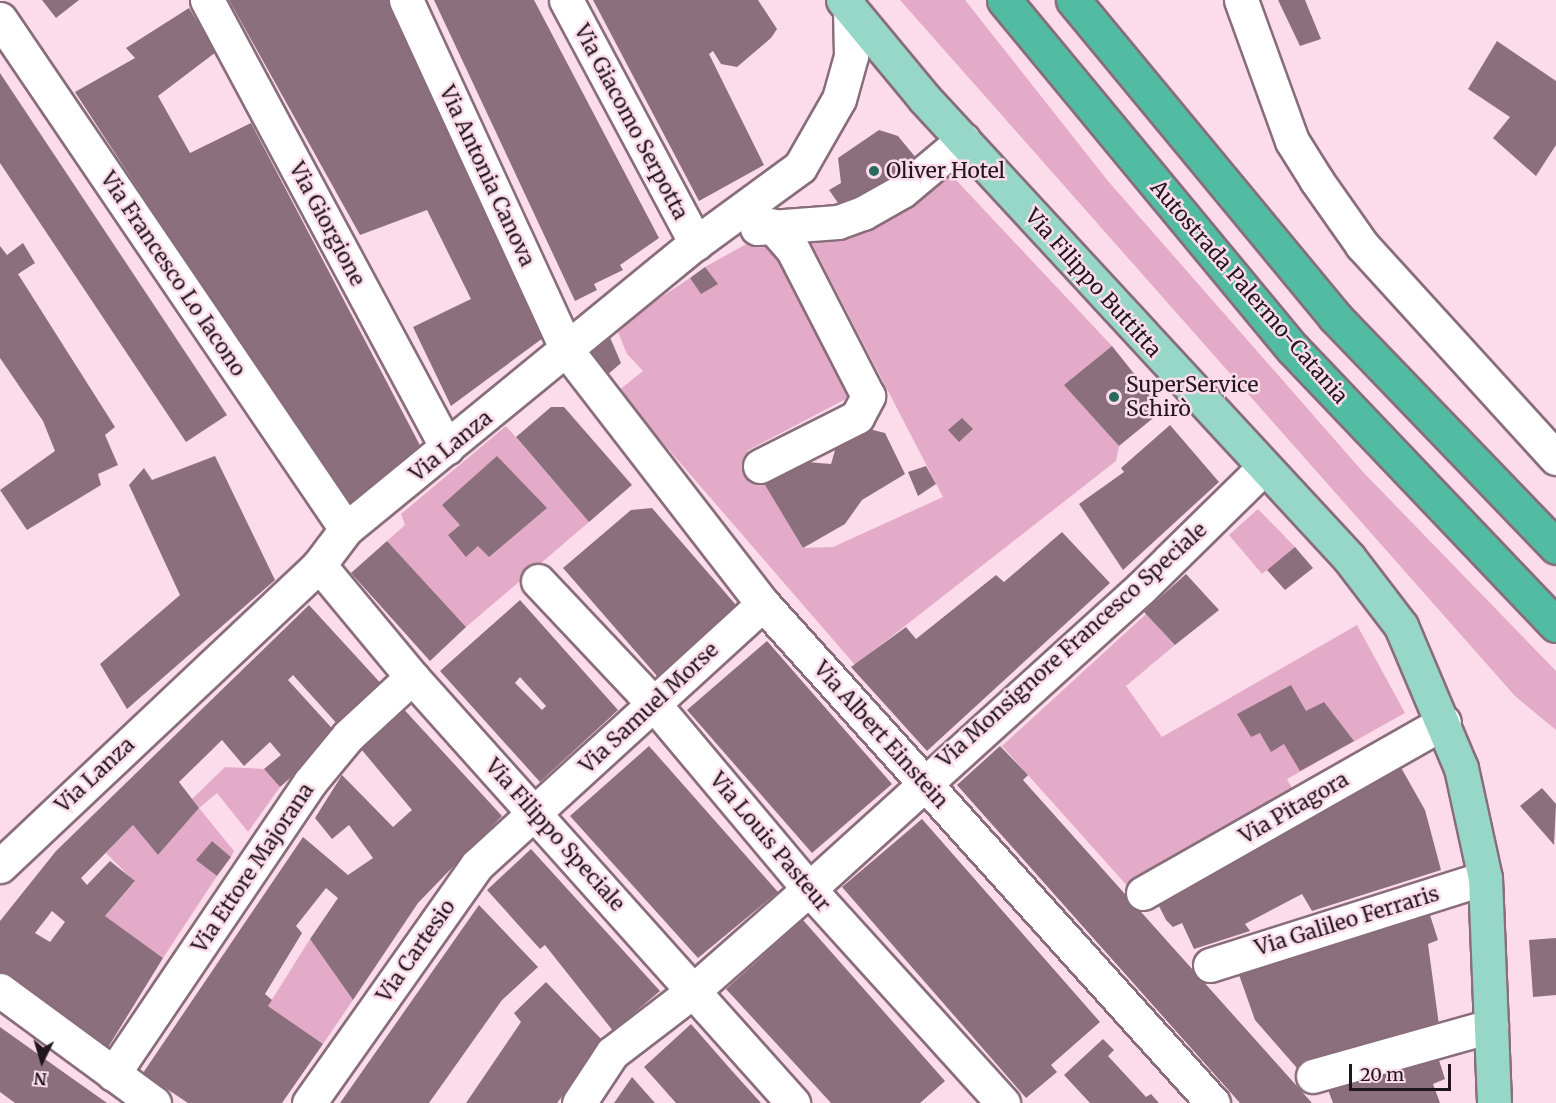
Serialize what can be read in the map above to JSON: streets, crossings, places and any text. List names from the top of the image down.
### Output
{
  "streets": {
    "highway": ["Autostrada Palermo-Catania"],
    "main road": ["Via Filippo Buttitta"],
    "street": [
      "Via Giacomo Serpotta",
      "Via Antonia Canova",
      "Via Giorgione",
      "Via Francesco Lo Iacono",
      "Via Lanza",
      "Via Monsignore Francesco Speciale",
      "Via Samuel Morse",
      "Via Albert Einstein",
      "Via Pitagora",
      "Via Filippo Speciale",
      "Via Louis Pasteur",
      "Via Ettore Majorana",
      "Via Galileo Ferraris",
      "Via Cartesio"
    ]
  },
  "crossings": [
    ["Via Giacomo Serpotta", "Via Lanza"],
    ["Via Antonia Canova", "Via Lanza"],
    ["Via Antonia Canova", "Via Albert Einstein"],
    ["Via Giorgione", "Via Lanza"],
    ["Via Francesco Lo Iacono", "Via Lanza"],
    ["Via Filippo Buttitta", "Via Lanza"],
    ["Via Filippo Buttitta", "Via Monsignore Francesco Speciale"],
    ["Via Filippo Buttitta", "Via Pitagora"],
    ["Via Filippo Buttitta", "Via Galileo Ferraris"],
    ["Via Lanza", "Via Albert Einstein"],
    ["Via Lanza", "Via Filippo Speciale"],
    ["Via Monsignore Francesco Speciale", "Via Albert Einstein"],
    ["Via Monsignore Francesco Speciale", "Via Filippo Speciale"],
    ["Via Monsignore Francesco Speciale", "Via Louis Pasteur"],
    ["Via Samuel Morse", "Via Albert Einstein"],
    ["Via Samuel Morse", "Via Filippo Speciale"],
    ["Via Samuel Morse", "Via Louis Pasteur"],
    ["Via Samuel Morse", "Via Cartesio"],
    ["Via Filippo Speciale", "Via Ettore Majorana"],
    ["Via Filippo Speciale", "Via Cartesio"]
  ],
  "places": ["Oliver Hotel", "SuperService Schirò"],
  "scale_bar": "20 m",
  "north": "bottom"
}
